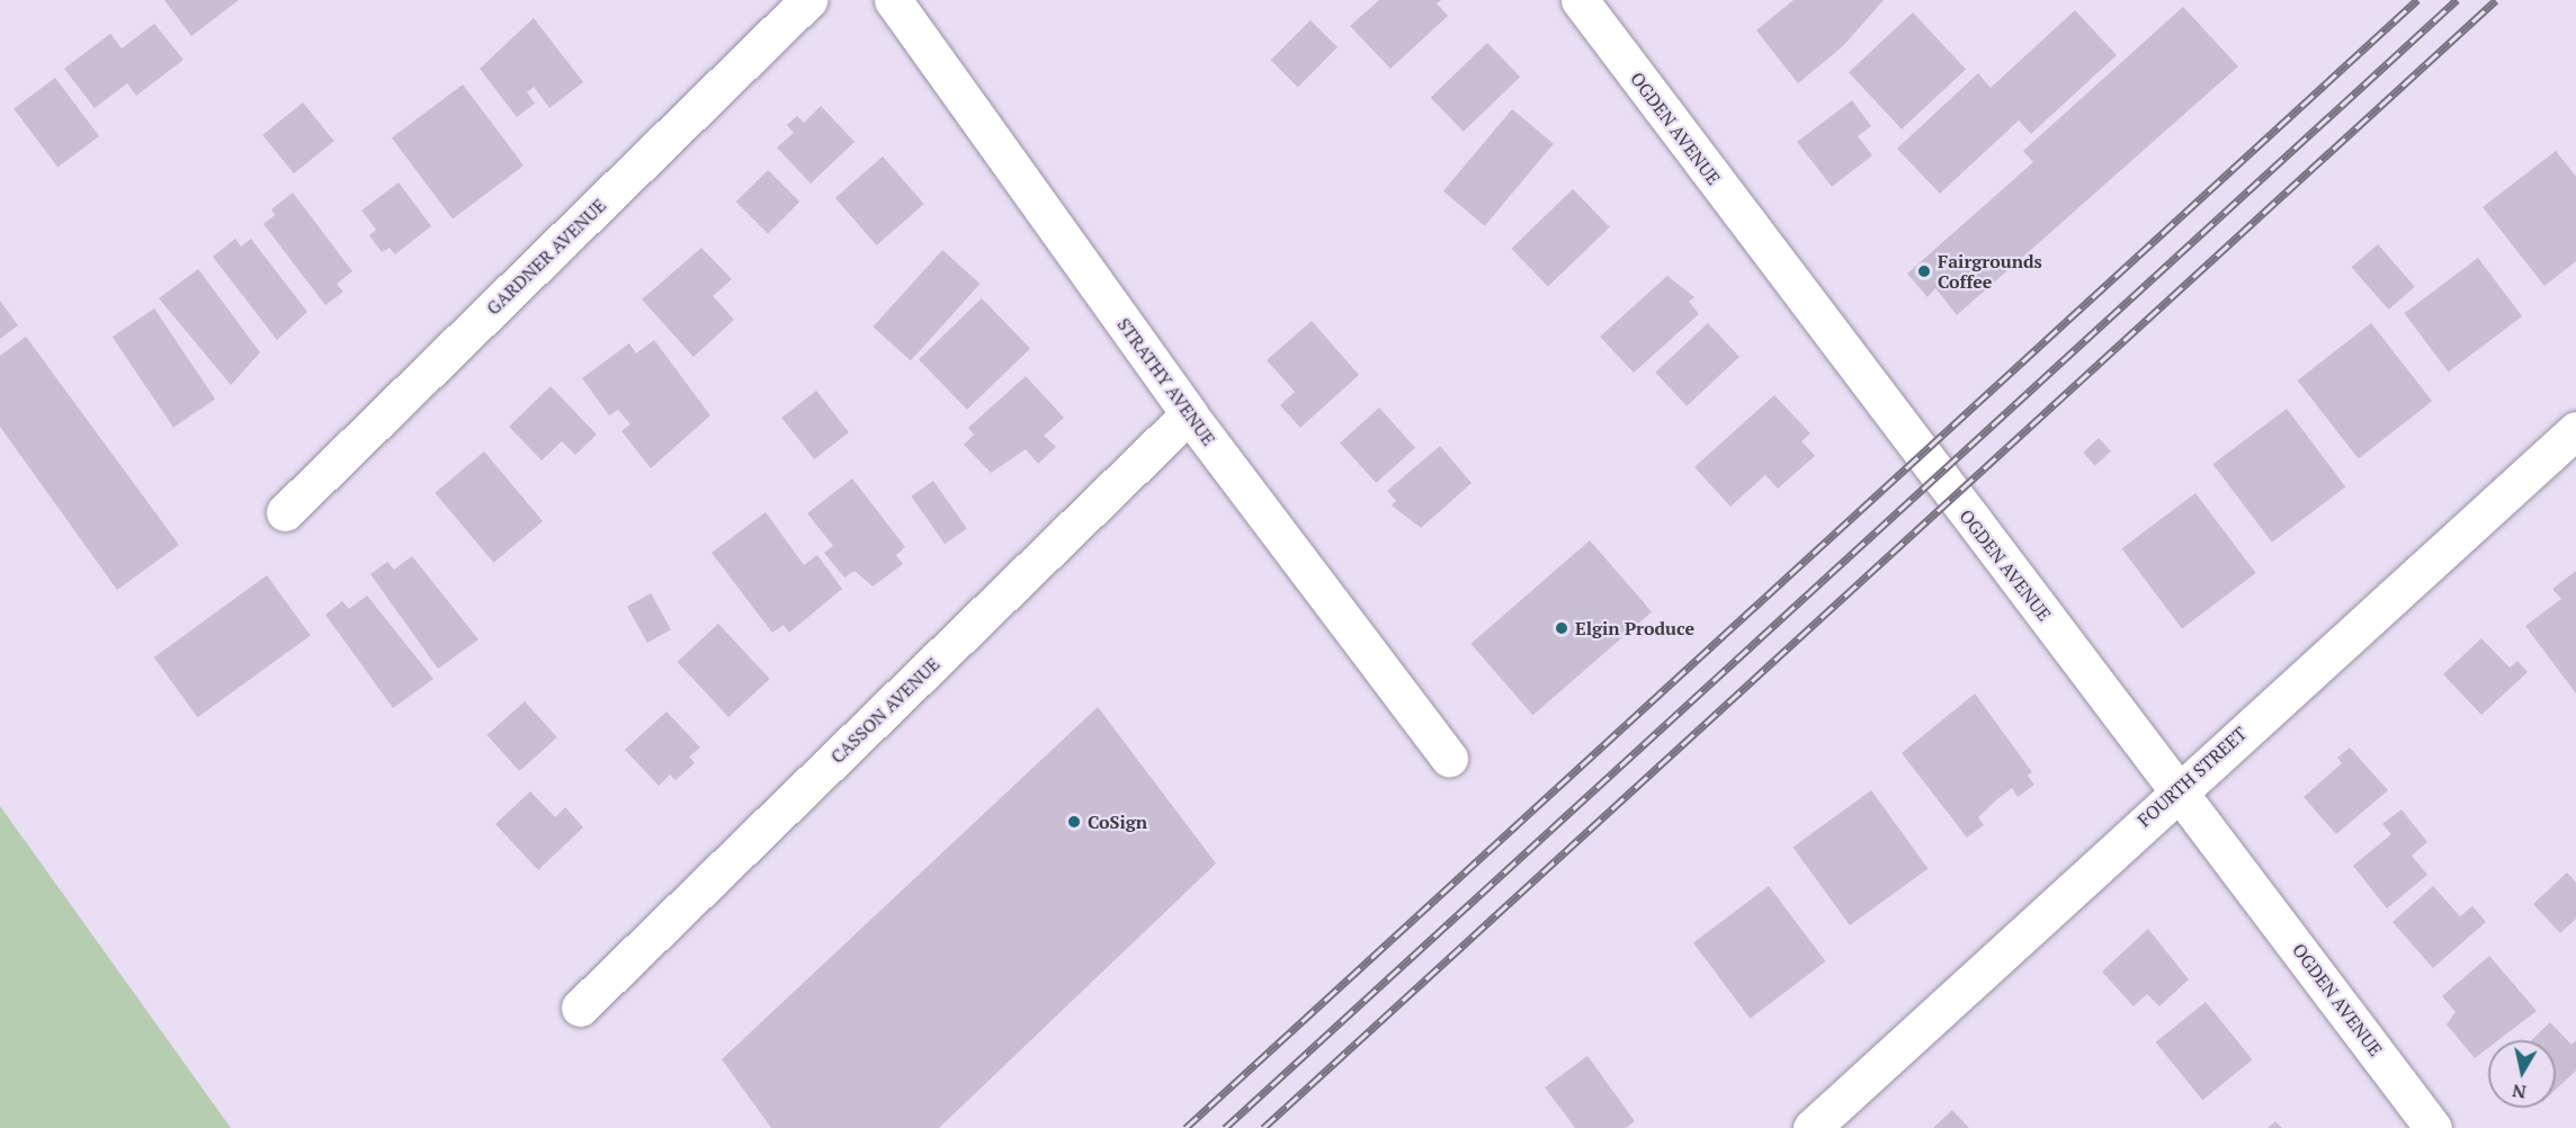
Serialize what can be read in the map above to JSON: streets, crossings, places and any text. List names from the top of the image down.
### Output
{
  "streets": {
    "street": [
      "OGDEN AVENUE",
      "GARDNER AVENUE",
      "STRATHY AVENUE",
      "CASSON AVENUE",
      "FOURTH STREET"
    ]
  },
  "crossings": [
    ["OGDEN AVENUE", "FOURTH STREET"],
    ["STRATHY AVENUE", "CASSON AVENUE"]
  ],
  "places": ["Fairgrounds Coffee", "Elgin Produce", "CoSign"],
  "north": "bottom"
}
